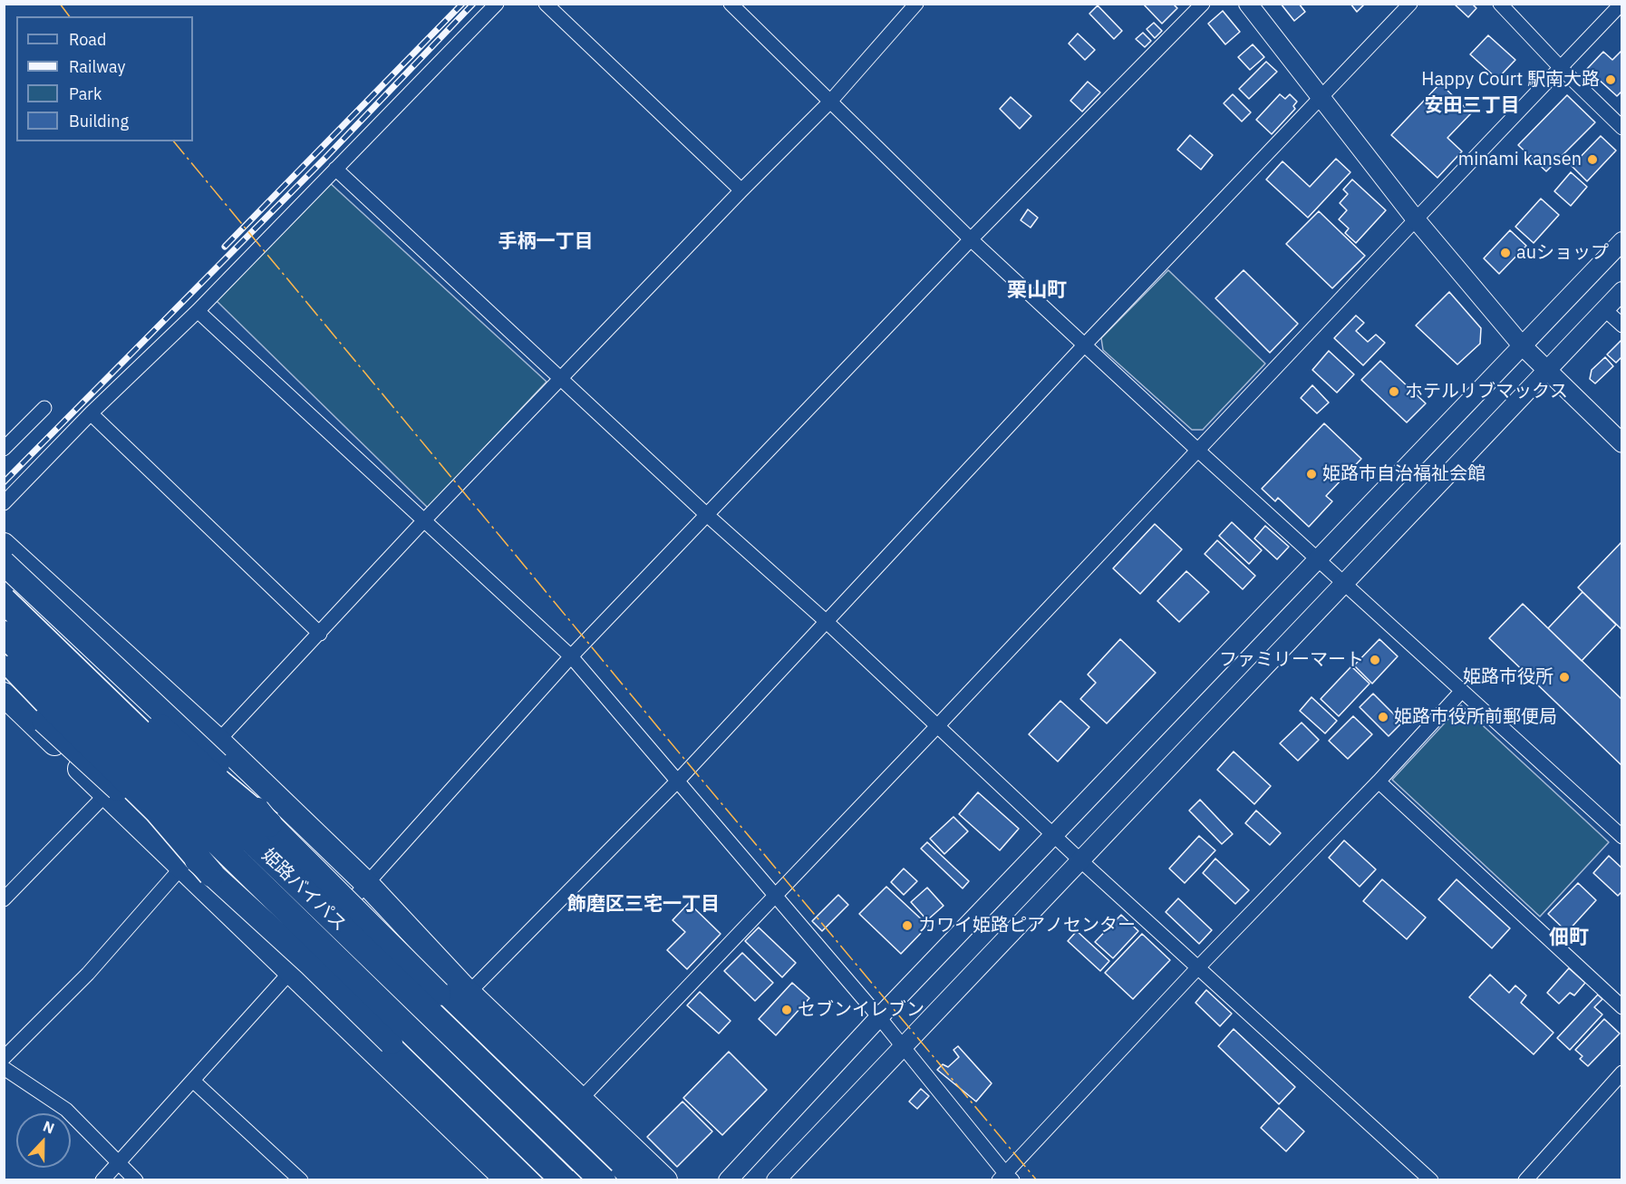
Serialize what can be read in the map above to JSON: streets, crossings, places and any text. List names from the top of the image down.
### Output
{
  "streets": {
    "highway": ["姫路バイパス"]
  },
  "districts": [
    "安田三丁目",
    "手柄一丁目",
    "栗山町",
    "飾磨区三宅一丁目",
    "佃町"
  ],
  "places": [
    "Happy Court 駅南大路",
    "minami kansen",
    "auショップ",
    "ホテルリブマックス",
    "姫路市自治福祉会館",
    "ファミリーマート",
    "姫路市役所",
    "姫路市役所前郵便局",
    "カワイ姫路ピアノセンター",
    "セブンイレブン"
  ],
  "legend": [
    "Road",
    "Railway",
    "Park",
    "Building"
  ],
  "north": "top"
}
